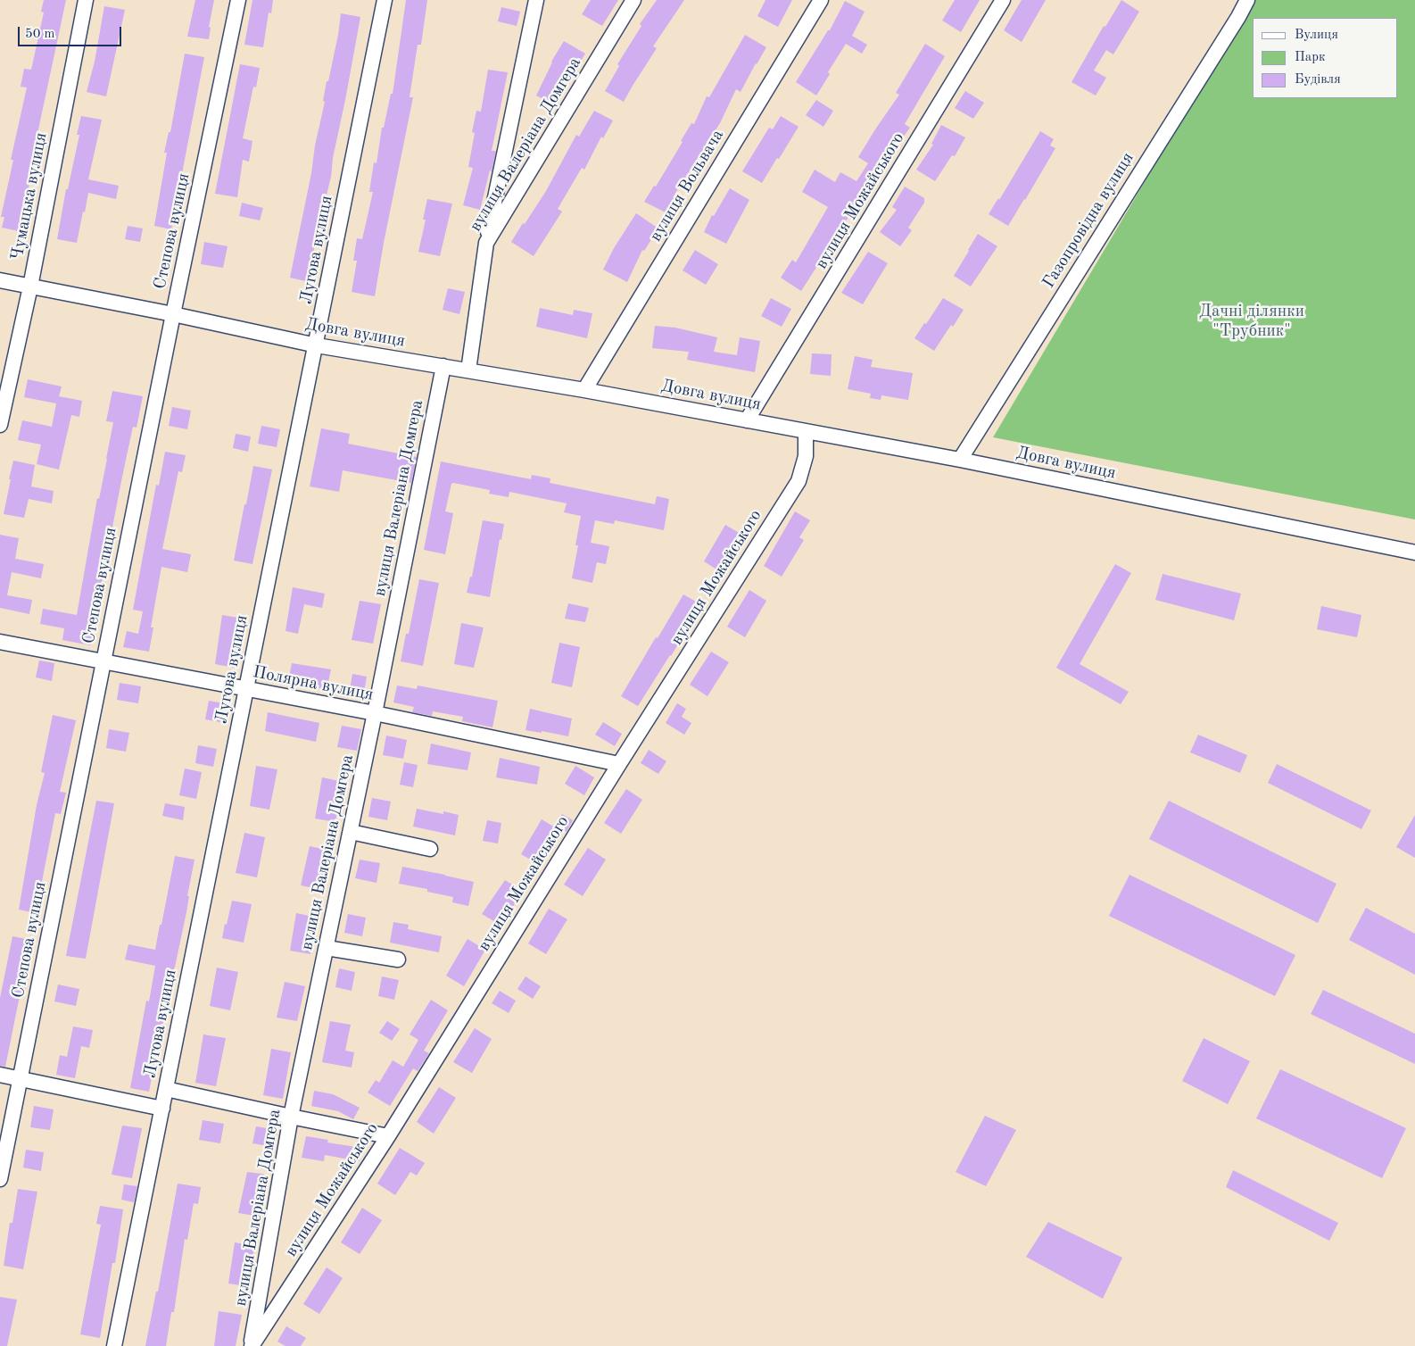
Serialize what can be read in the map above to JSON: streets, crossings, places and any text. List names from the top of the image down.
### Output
{
  "streets": {
    "street": [
      "вулиця Валеріана Домгера",
      "вулиця Вольвача",
      "Чумацька вулиця",
      "вулиця Можайського",
      "Газопровідна вулиця",
      "Степова вулиця",
      "Лугова вулиця",
      "Довга вулиця",
      "Полярна вулиця"
    ]
  },
  "crossings": [
    ["вулиця Валеріана Домгера", "вулиця Можайського"],
    ["вулиця Валеріана Домгера", "Довга вулиця"],
    ["вулиця Валеріана Домгера", "Полярна вулиця"],
    ["вулиця Вольвача", "Довга вулиця"],
    ["Чумацька вулиця", "Довга вулиця"],
    ["вулиця Можайського", "Довга вулиця"],
    ["вулиця Можайського", "Полярна вулиця"],
    ["Газопровідна вулиця", "Довга вулиця"],
    ["Степова вулиця", "Довга вулиця"],
    ["Степова вулиця", "Полярна вулиця"],
    ["Лугова вулиця", "Довга вулиця"],
    ["Лугова вулиця", "Полярна вулиця"]
  ],
  "parks": ["Дачні ділянки \"Трубник\""],
  "legend": ["Вулиця", "Парк", "Будівля"],
  "scale_bar": "50 m"
}
